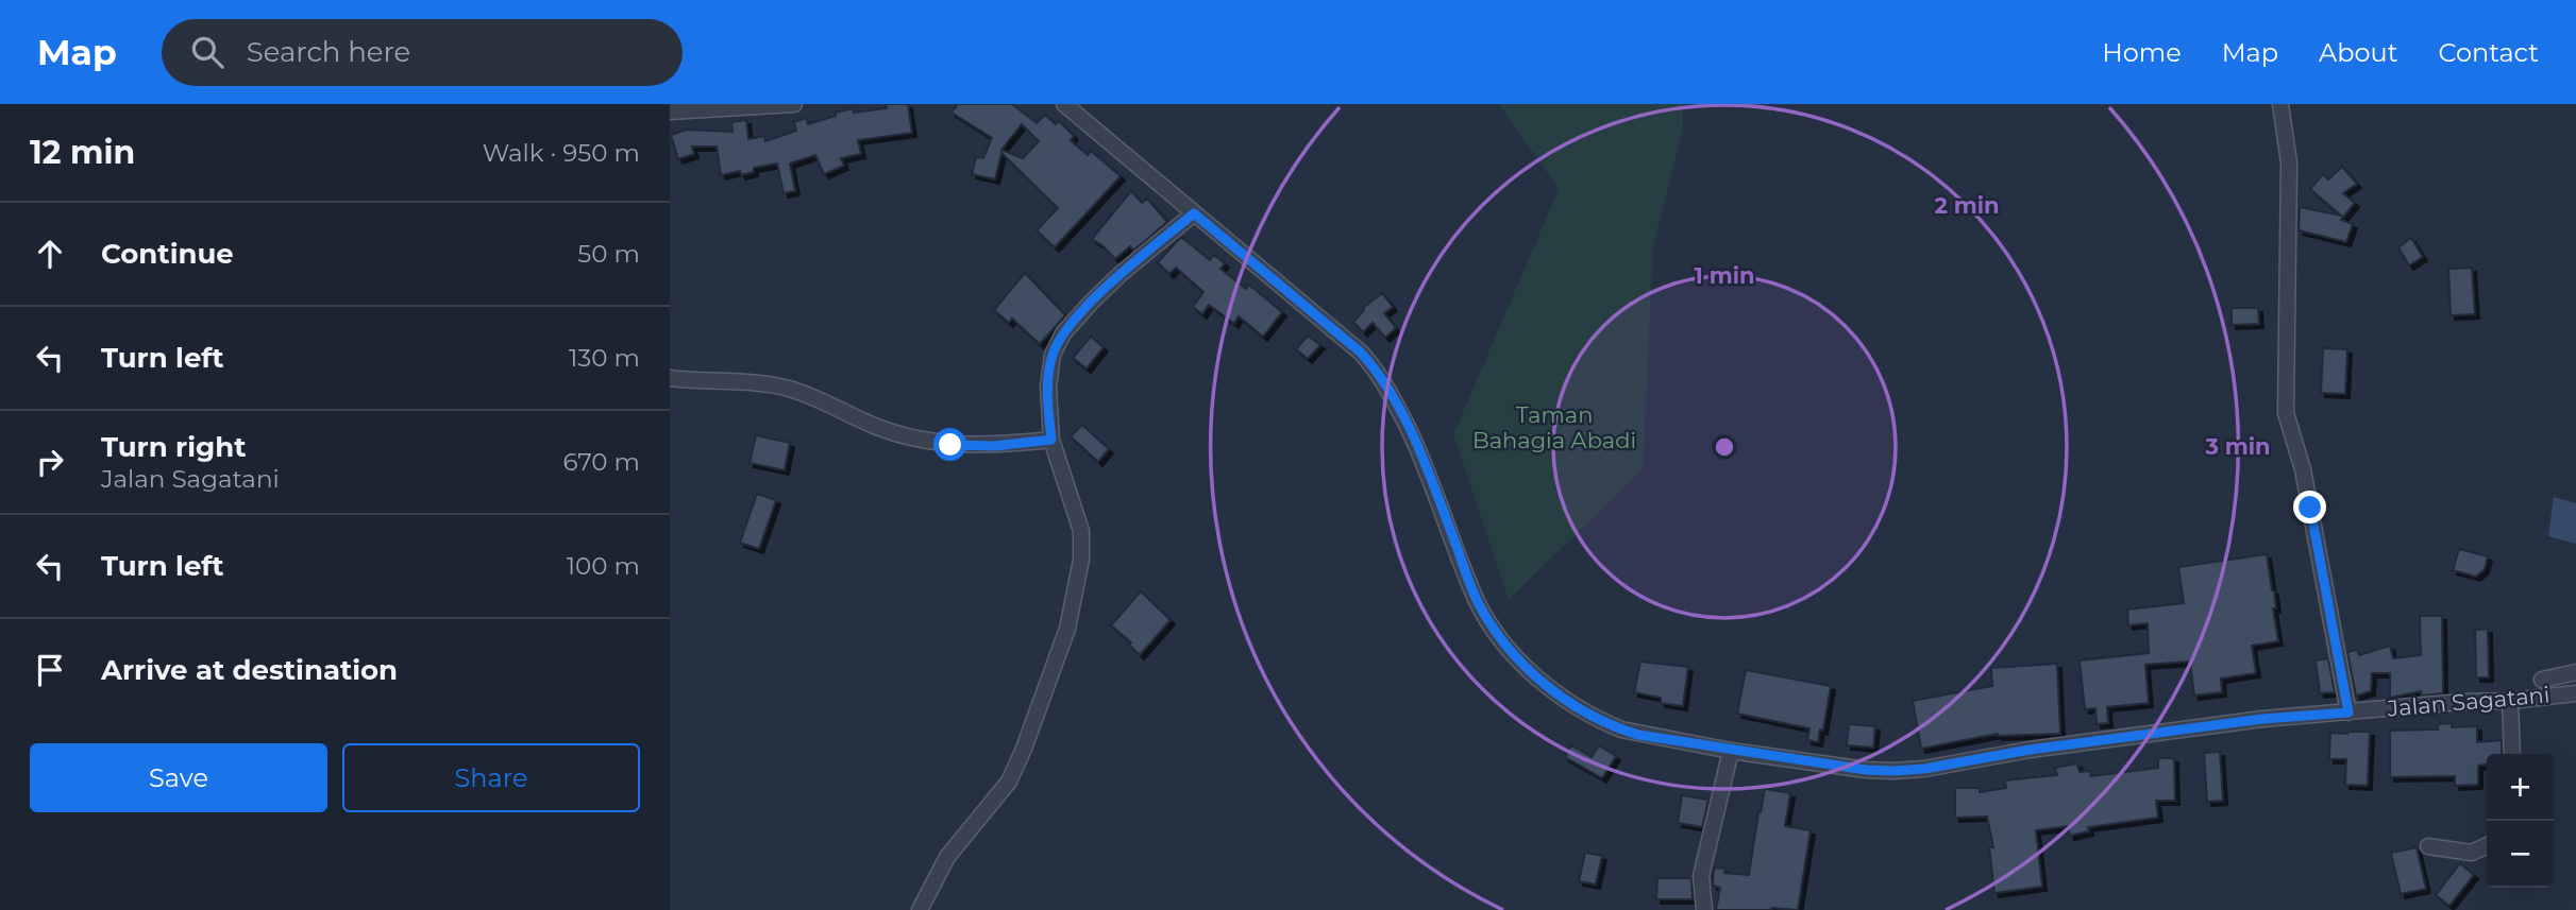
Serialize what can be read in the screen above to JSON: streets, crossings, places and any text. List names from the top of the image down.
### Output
{
  "streets": {
    "street": ["Jalan Sagatani"]
  },
  "parks": ["Taman Bahagia Abadi"],
  "page": {
    "header": "Map",
    "search": "Search here",
    "nav": [
      "Home",
      "Map",
      "About",
      "Contact"
    ],
    "heading": ["12 min", "Walk · 950 m"],
    "list": [
      ["Continue", "50 m"],
      ["Turn left", "130 m"],
      ["Turn right", "Jalan Sagatani", "670 m"],
      ["Turn left", "100 m"],
      "Arrive at destination"
    ],
    "buttons": ["Save", "Share"],
    "map_buttons": ["+", "−"]
  },
  "rings": ["2 min", "1 min", "3 min"]
}
